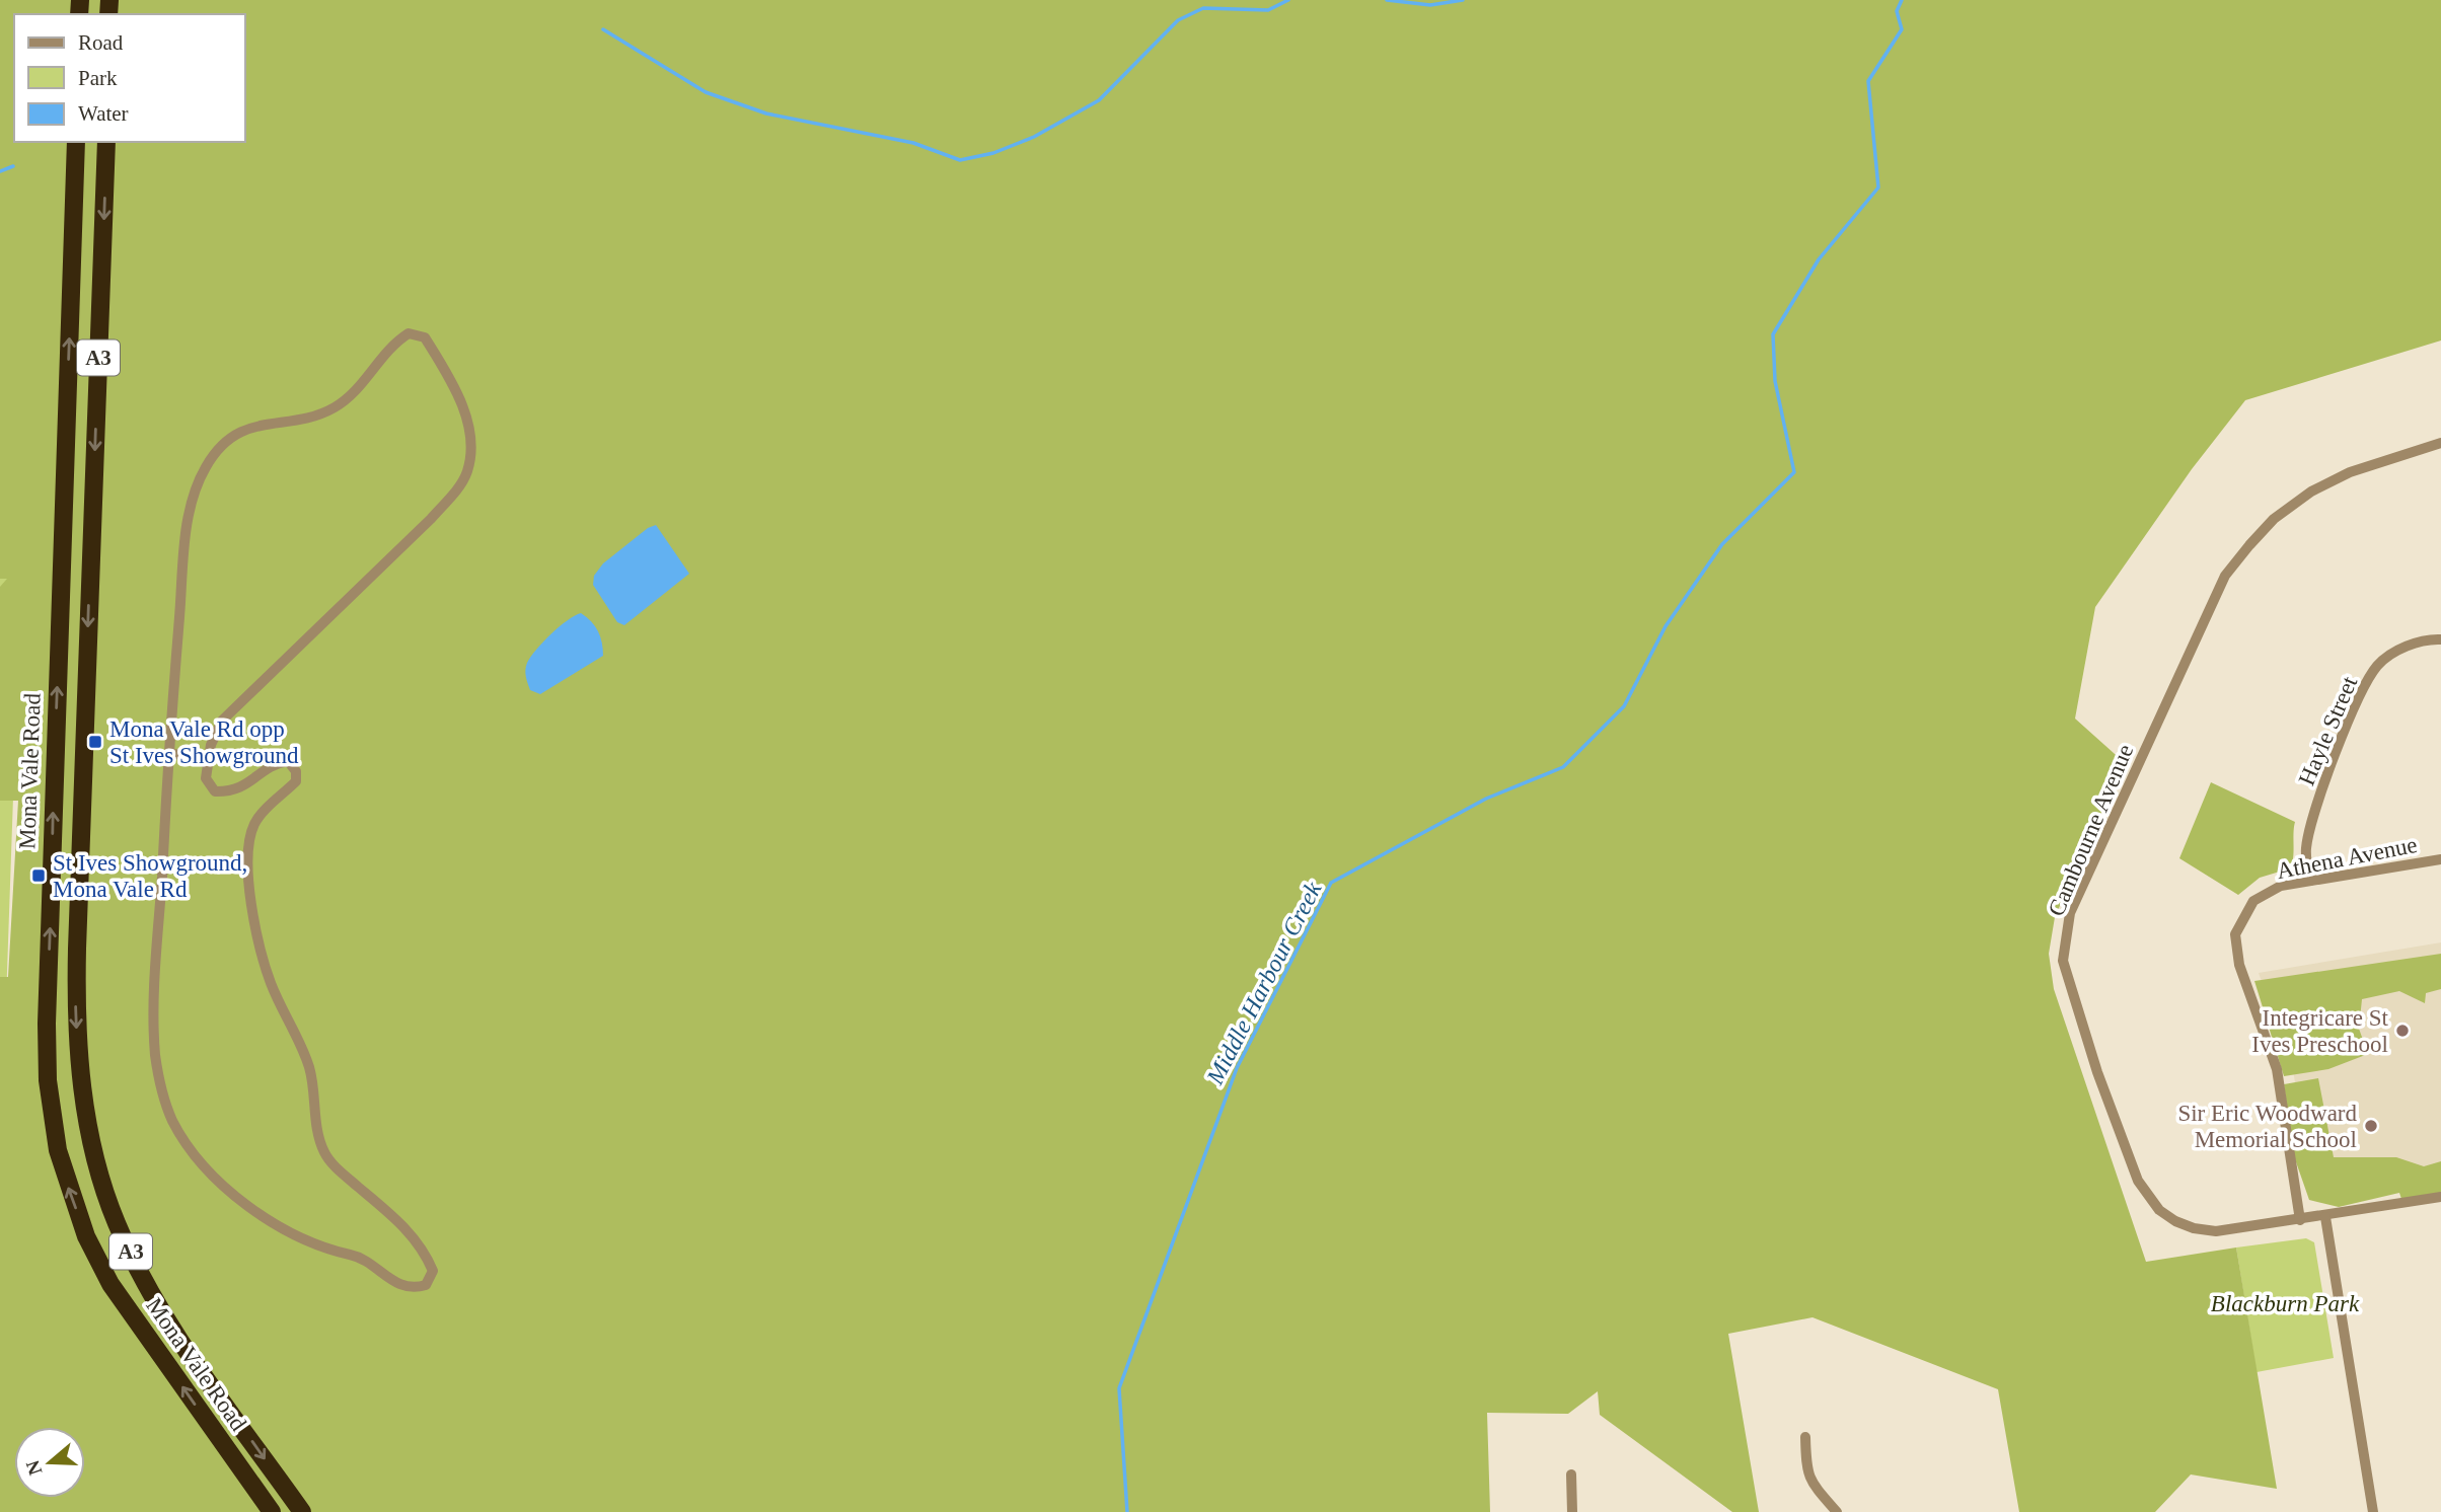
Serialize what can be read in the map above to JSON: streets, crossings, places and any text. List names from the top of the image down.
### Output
{
  "streets": {
    "highway": ["A3", "Mona Vale Road"],
    "street": ["Hayle Street", "Cambourne Avenue", "Athena Avenue"]
  },
  "crossings": [
    ["Hayle Street", "Athena Avenue"],
    ["Cambourne Avenue", "Athena Avenue"]
  ],
  "water": ["Middle Harbour Creek"],
  "parks": ["Blackburn Park"],
  "places": {
    "transit": ["Mona Vale Rd opp St Ives Showground", "St Ives Showground, Mona Vale Rd"],
    "other": ["Integricare St Ives Preschool", "Sir Eric Woodward Memorial School"]
  },
  "legend": ["Road", "Park", "Water"],
  "north": "left"
}
